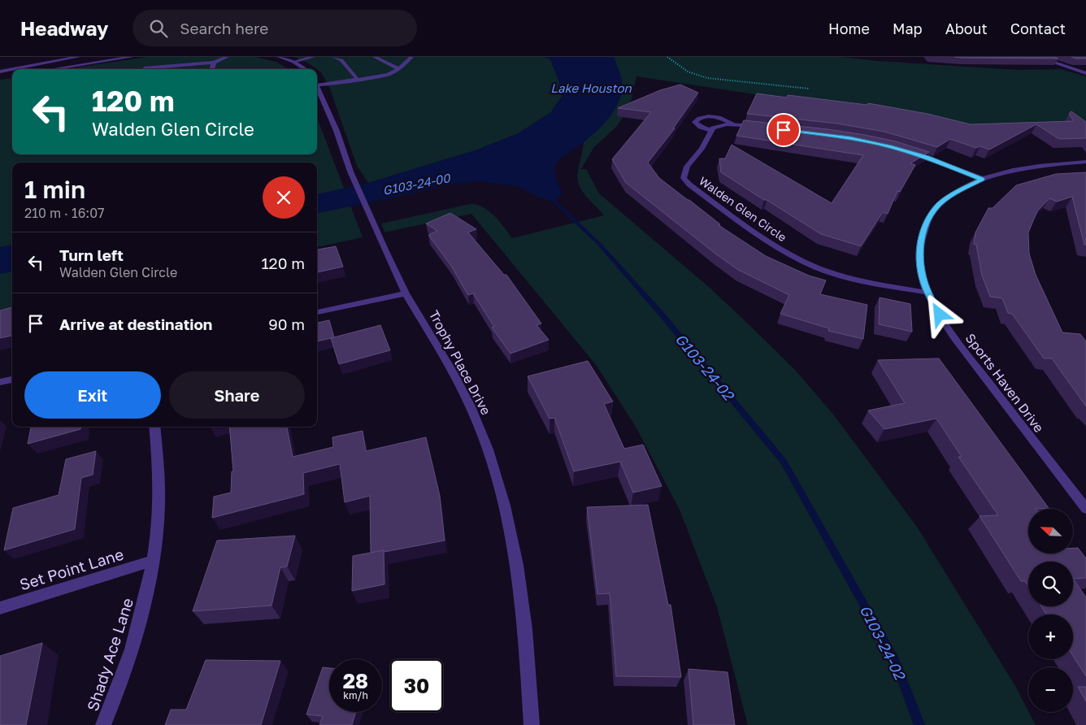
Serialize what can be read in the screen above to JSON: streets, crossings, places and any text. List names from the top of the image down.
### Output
{
  "streets": {
    "street": [
      "Walden Glen Circle",
      "Trophy Place Drive",
      "Sports Haven Drive",
      "Set Point Lane",
      "Shady Ace Lane"
    ]
  },
  "crossings": [
    ["Walden Glen Circle", "Sports Haven Drive"],
    ["Set Point Lane", "Shady Ace Lane"]
  ],
  "water": ["Lake Houston", "G103-24-00", "G103-24-02"],
  "north": "top left",
  "page": {
    "header": "Headway",
    "search": "Search here",
    "nav": [
      "Home",
      "Map",
      "About",
      "Contact"
    ],
    "turn": ["120 m", "Walden Glen Circle"],
    "heading": ["1 min", "210 m · 16:07"],
    "list": [
      {
        "name": "Turn left",
        "note": "Walden Glen Circle",
        "value": "120 m"
      },
      {
        "name": "Arrive at destination",
        "value": "90 m"
      }
    ],
    "buttons": ["Exit", "Share"],
    "map_buttons": ["+", "−"],
    "speed": "28 km/h",
    "limit": "30"
  }
}
